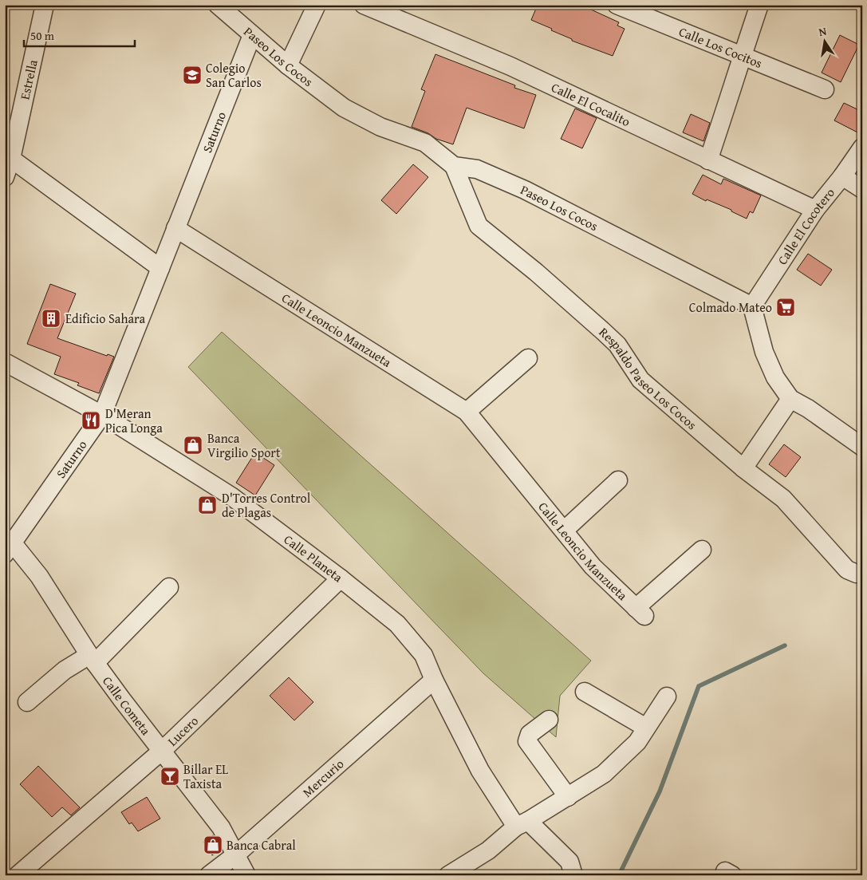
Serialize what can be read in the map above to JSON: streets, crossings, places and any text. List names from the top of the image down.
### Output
{
  "streets": {
    "street": [
      "Calle Los Cocitos",
      "Paseo Los Cocos",
      "Estrella",
      "Calle El Cocalito",
      "Saturno",
      "Calle El Cocotero",
      "Calle Leoncio Manzueta",
      "Respaldo Paseo Los Cocos",
      "Calle Planeta",
      "Calle Cometa",
      "Lucero",
      "Mercurio"
    ]
  },
  "crossings": [
    ["Paseo Los Cocos", "Saturno"],
    ["Paseo Los Cocos", "Calle El Cocotero"],
    ["Paseo Los Cocos", "Respaldo Paseo Los Cocos"],
    ["Calle El Cocalito", "Calle El Cocotero"],
    ["Saturno", "Calle Leoncio Manzueta"],
    ["Saturno", "Calle Planeta"],
    ["Saturno", "Calle Cometa"],
    ["Calle Planeta", "Lucero"],
    ["Calle Planeta", "Mercurio"],
    ["Calle Cometa", "Lucero"],
    ["Calle Cometa", "Mercurio"]
  ],
  "places": {
    "school or university": ["Colegio San Carlos"],
    "supermarket": ["Colmado Mateo"],
    "building": ["Edificio Sahara"],
    "restaurant": ["D'Meran Pica Longa"],
    "shop": ["Banca Virgilio Sport", "D'Torres Control de Plagas", "Banca Cabral"],
    "bar": ["Billar EL Taxista"]
  },
  "scale_bar": "50 m",
  "north": "top"
}
